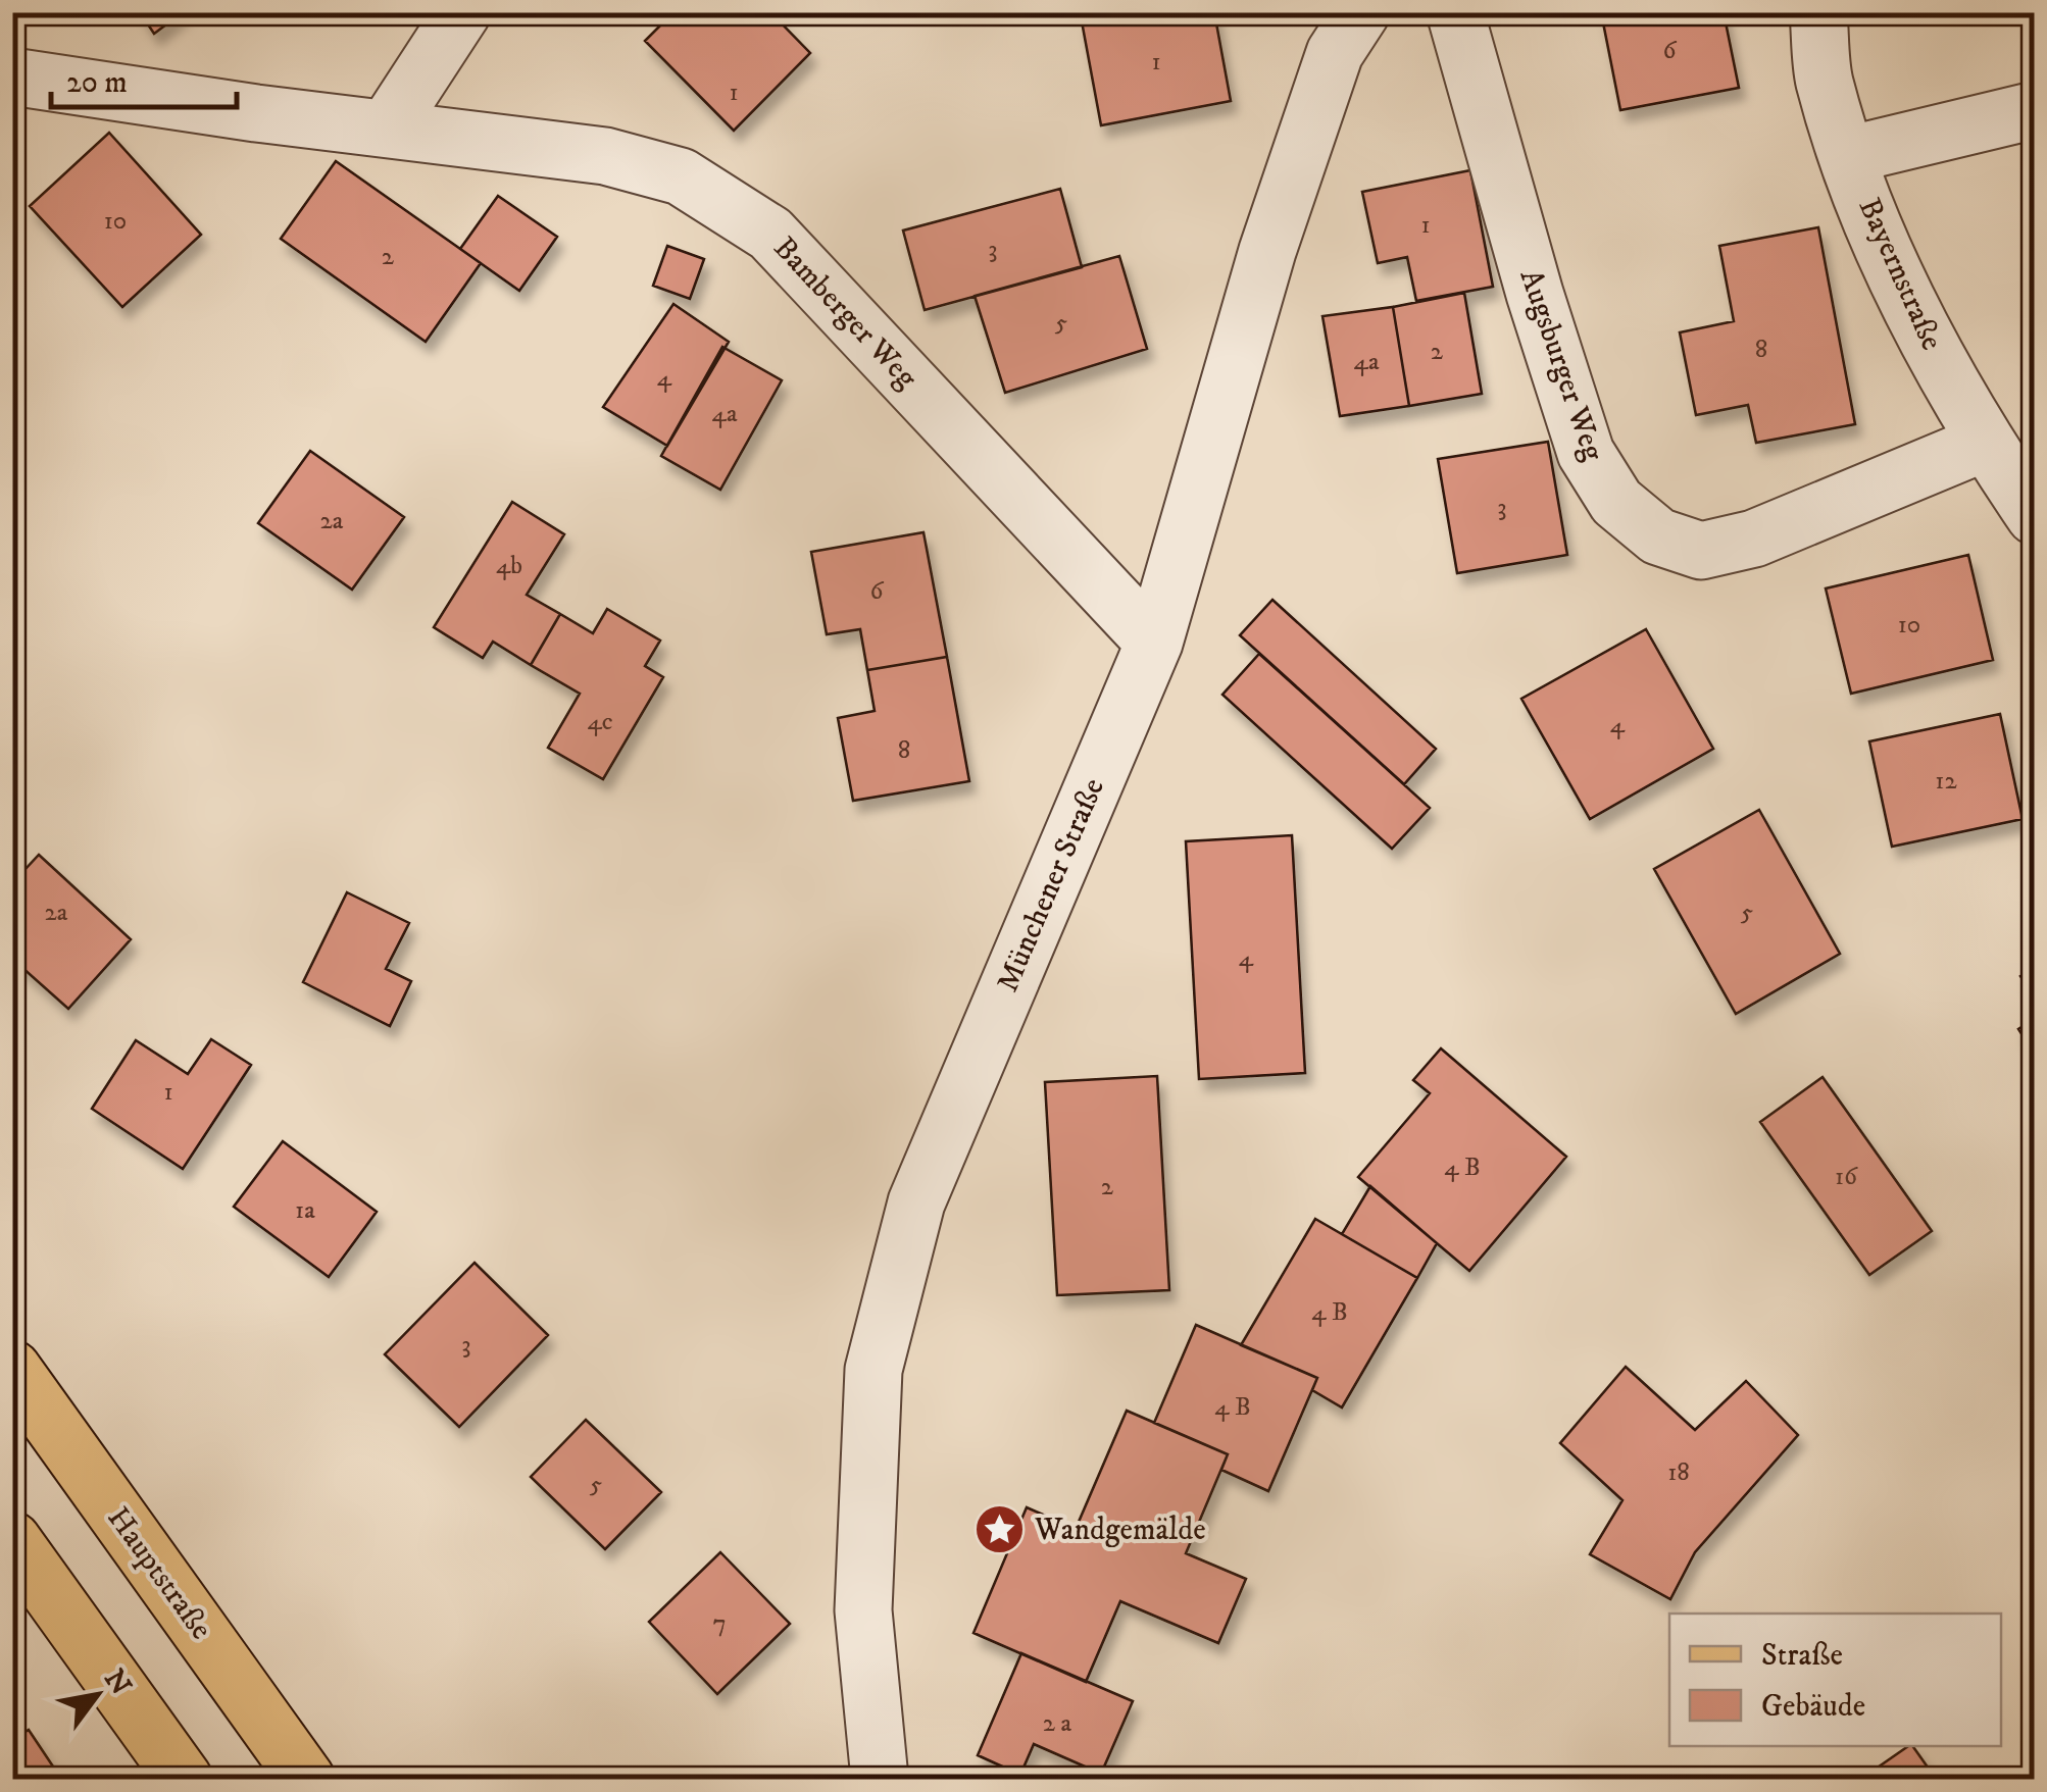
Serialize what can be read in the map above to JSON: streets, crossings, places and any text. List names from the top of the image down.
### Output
{
  "streets": {
    "main road": ["Hauptstraße"],
    "street": [
      "Bayernstraße",
      "Bamberger Weg",
      "Augsburger Weg",
      "Münchener Straße"
    ]
  },
  "crossings": [
    ["Bayernstraße", "Augsburger Weg"],
    ["Bamberger Weg", "Münchener Straße"]
  ],
  "places": {
    "place": ["Wandgemälde"]
  },
  "house_numbers": [
    "6",
    "1",
    "1",
    "10",
    "1",
    "3",
    "2",
    "5",
    "8",
    "2",
    "4a",
    "4",
    "4a",
    "3",
    "2a",
    "4b",
    "6",
    "10",
    "4c",
    "4",
    "8",
    "12",
    "2a",
    "5",
    "4",
    "1",
    "4 B",
    "16",
    "2",
    "1a",
    "4 B",
    "3",
    "4 B",
    "18",
    "5",
    "7",
    "2 a"
  ],
  "legend": ["Straße", "Gebäude"],
  "scale_bar": "20 m",
  "north": "top right"
}
